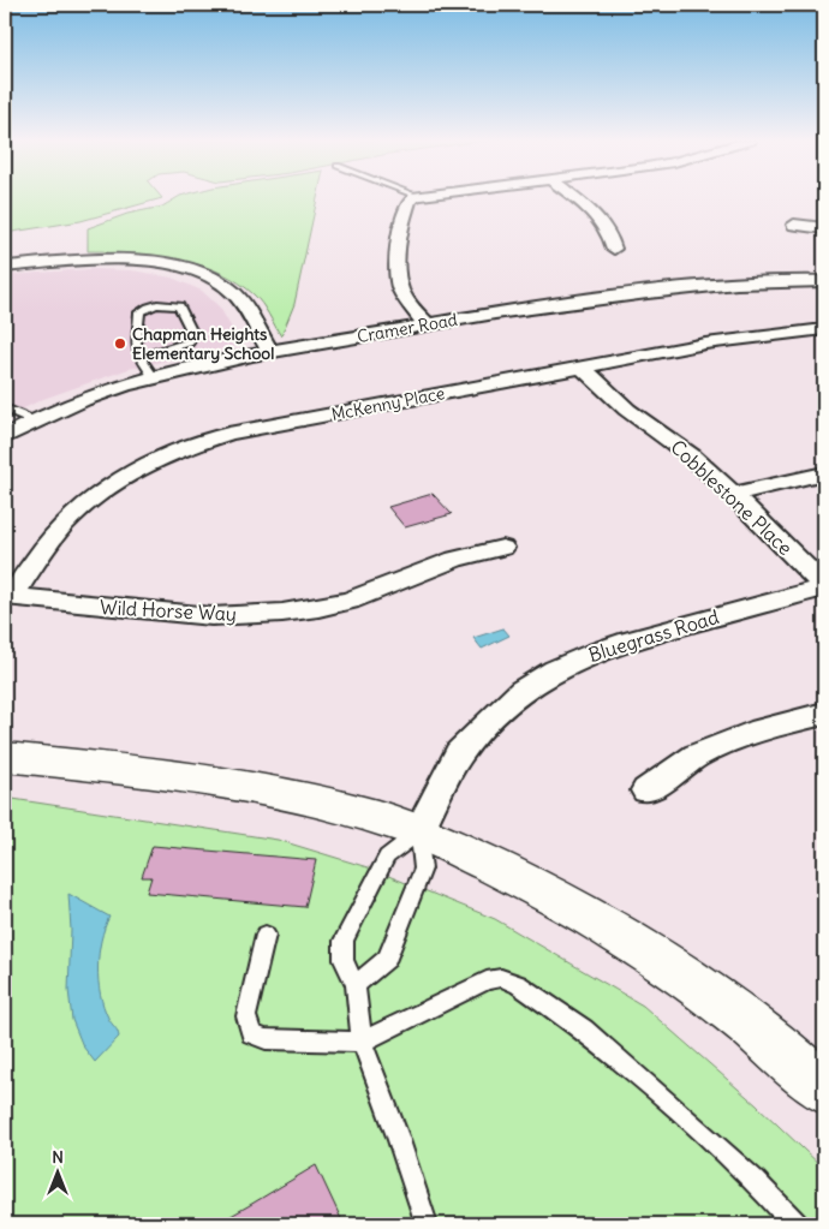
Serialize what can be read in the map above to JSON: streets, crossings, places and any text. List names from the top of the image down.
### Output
{
  "streets": {
    "street": [
      "Cramer Road",
      "McKenny Place",
      "Cobblestone Place",
      "Wild Horse Way",
      "Bluegrass Road"
    ]
  },
  "crossings": [
    ["McKenny Place", "Cobblestone Place"],
    ["McKenny Place", "Wild Horse Way"],
    ["Cobblestone Place", "Bluegrass Road"]
  ],
  "places": ["Chapman Heights Elementary School"],
  "north": "top"
}
